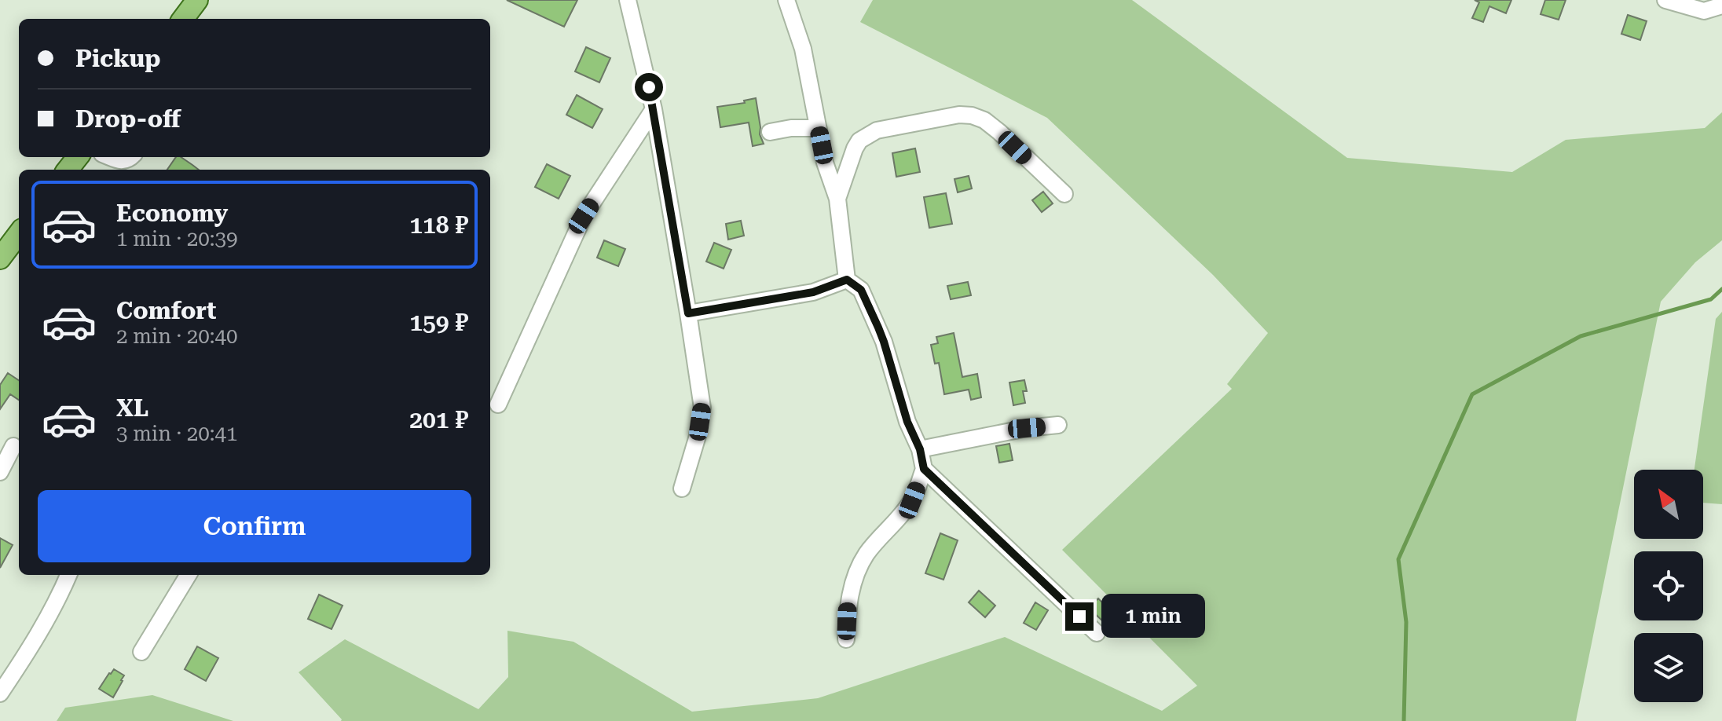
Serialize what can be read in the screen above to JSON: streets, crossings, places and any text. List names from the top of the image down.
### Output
{
  "north": "top left",
  "page": {
    "banner": ["Pickup", "Drop-off"],
    "list": [
      {
        "name": "Economy",
        "note": "1 min · 20:39",
        "value": "118 ₽"
      },
      {
        "name": "Comfort",
        "note": "2 min · 20:40",
        "value": "159 ₽"
      },
      {
        "name": "XL",
        "note": "3 min · 20:41",
        "value": "201 ₽"
      }
    ],
    "buttons": "Confirm",
    "bubble": "1 min"
  }
}
